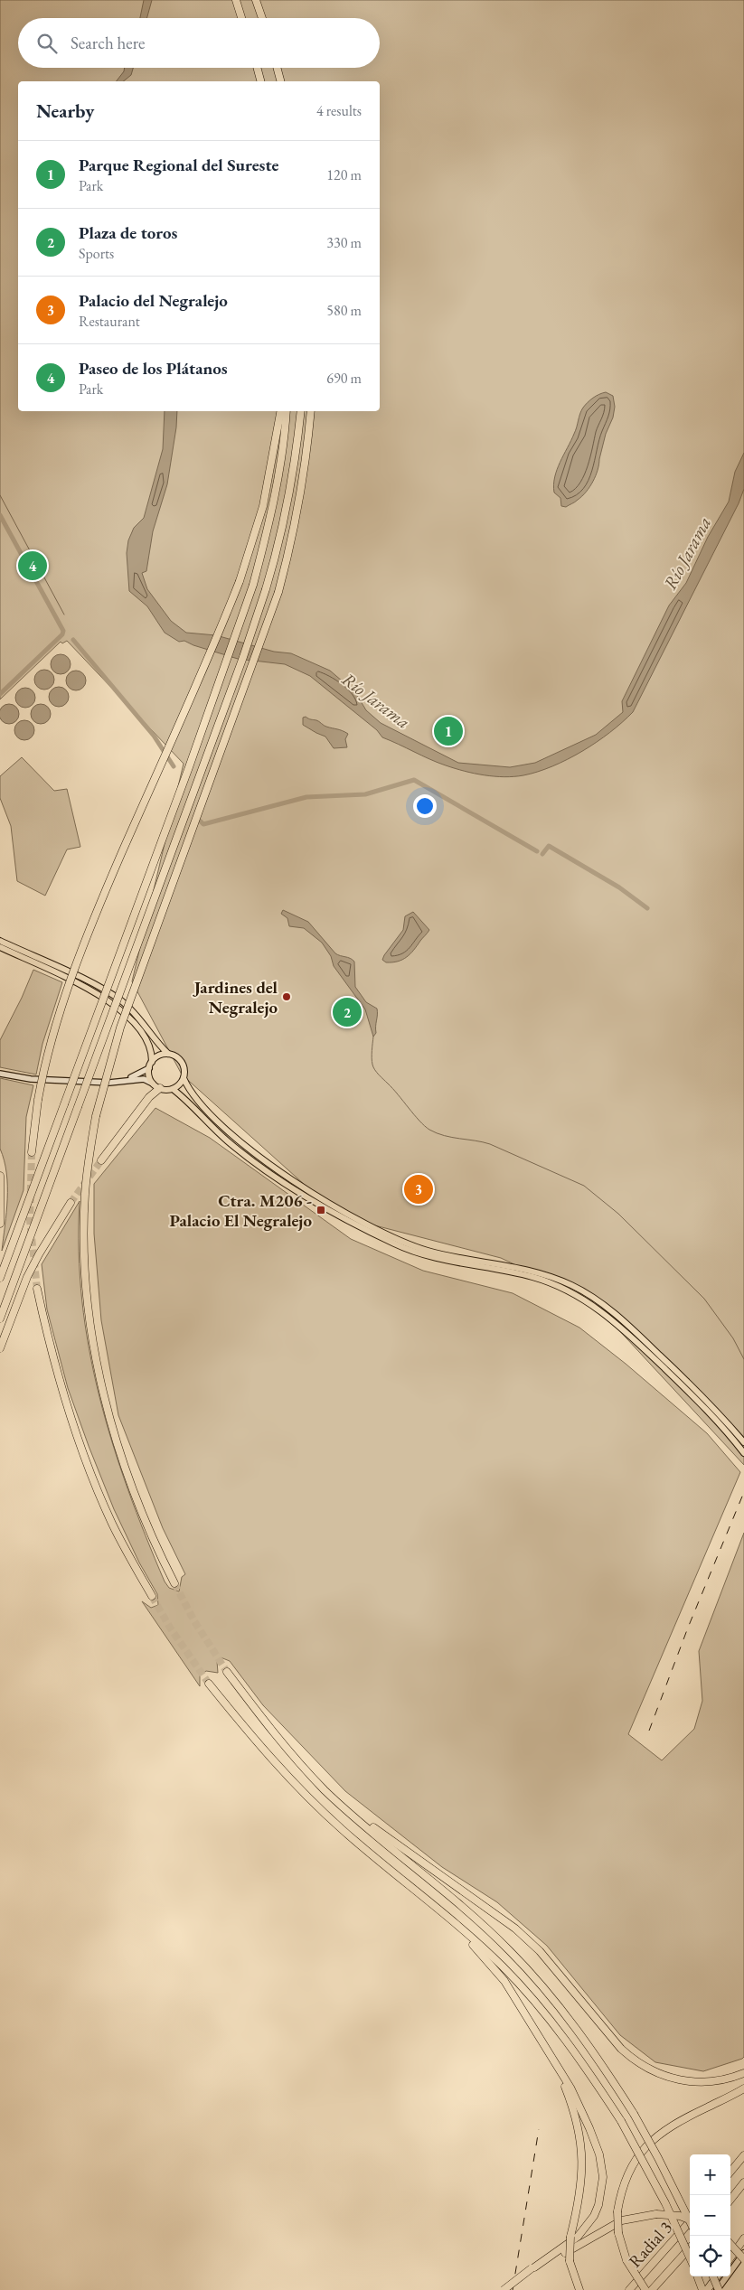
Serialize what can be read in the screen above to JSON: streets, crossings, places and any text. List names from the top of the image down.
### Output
{
  "streets": {
    "highway": ["Radial 3"]
  },
  "water": ["Río Jarama"],
  "places": {
    "other": ["Jardines del Negralejo"],
    "transit": ["Ctra. M206 - Palacio El Negralejo"]
  },
  "page": {
    "search": "Search here",
    "heading": ["Nearby", "4 results"],
    "list": [
      {
        "mark": "1",
        "name": "Parque Regional del Sureste",
        "note": "Park",
        "value": "120 m"
      },
      {
        "mark": "2",
        "name": "Plaza de toros",
        "note": "Sports",
        "value": "330 m"
      },
      {
        "mark": "3",
        "name": "Palacio del Negralejo",
        "note": "Restaurant",
        "value": "580 m"
      },
      {
        "mark": "4",
        "name": "Paseo de los Plátanos",
        "note": "Park",
        "value": "690 m"
      }
    ],
    "pins": [
      "4",
      "1",
      "2",
      "3"
    ],
    "map_buttons": ["+", "−"]
  }
}
